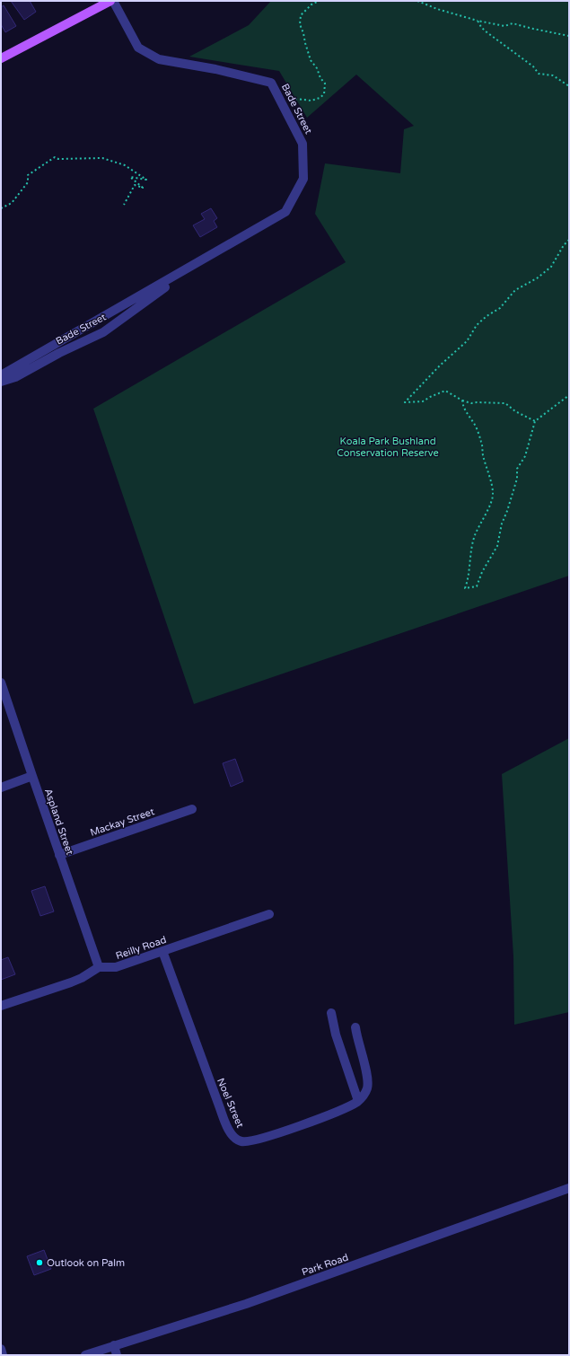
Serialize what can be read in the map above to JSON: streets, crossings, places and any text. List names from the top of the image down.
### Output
{
  "streets": {
    "street": [
      "Bade Street",
      "Aspland Street",
      "Mackay Street",
      "Reilly Road",
      "Noel Street",
      "Park Road"
    ]
  },
  "crossings": [
    ["Aspland Street", "Mackay Street"],
    ["Aspland Street", "Reilly Road"],
    ["Reilly Road", "Noel Street"]
  ],
  "parks": ["Koala Park Bushland Conservation Reserve"],
  "places": ["Outlook on Palm"]
}
